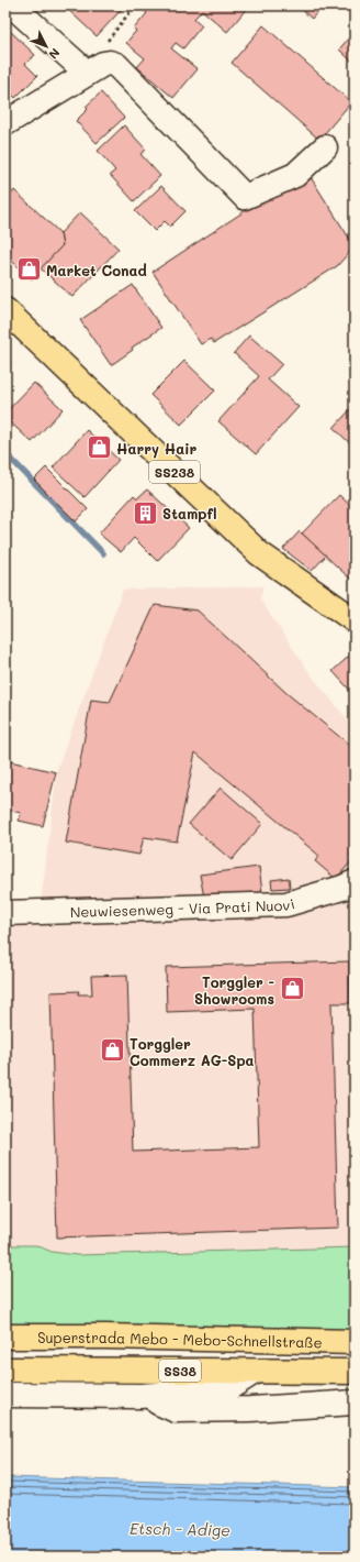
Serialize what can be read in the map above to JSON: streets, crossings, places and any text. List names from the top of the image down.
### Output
{
  "streets": {
    "main road": ["SS238", "Superstrada Mebo - Mebo-Schnellstraße", "SS38"],
    "street": ["Neuwiesenweg - Via Prati Nuovi"]
  },
  "water": ["Etsch - Adige"],
  "places": {
    "shop": [
      "Market Conad",
      "Harry Hair",
      "Torggler - Showrooms",
      "Torggler Commerz AG-Spa"
    ],
    "building": ["Stampfl"]
  },
  "north": "bottom right"
}
